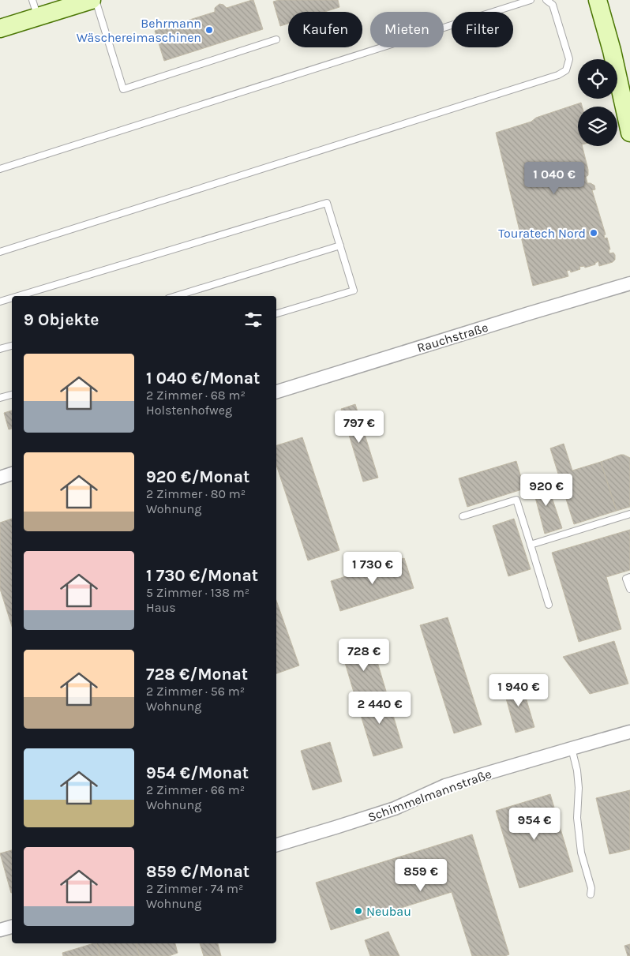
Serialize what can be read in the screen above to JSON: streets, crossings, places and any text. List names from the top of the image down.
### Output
{
  "streets": {
    "street": ["Rauchstraße", "Schimmelmannstraße"]
  },
  "places": ["Behrmann Wäschereimaschinen", "Touratech Nord", "Neubau"],
  "page": {
    "chip": ["Kaufen", "Mieten", "Filter"],
    "price": [
      "1 040 €",
      "797 €",
      "920 €",
      "1 730 €",
      "728 €",
      "1 940 €",
      "2 440 €",
      "954 €",
      "859 €"
    ],
    "heading": "9 Objekte",
    "list": [
      {
        "name": "1 040 €/Monat",
        "note": "2 Zimmer · 68 m² · Holstenhofweg"
      },
      {
        "name": "920 €/Monat",
        "note": "2 Zimmer · 80 m² · Wohnung"
      },
      {
        "name": "1 730 €/Monat",
        "note": "5 Zimmer · 138 m² · Haus"
      },
      {
        "name": "728 €/Monat",
        "note": "2 Zimmer · 56 m² · Wohnung"
      },
      {
        "name": "954 €/Monat",
        "note": "2 Zimmer · 66 m² · Wohnung"
      },
      {
        "name": "859 €/Monat",
        "note": "2 Zimmer · 74 m² · Wohnung"
      }
    ]
  }
}
